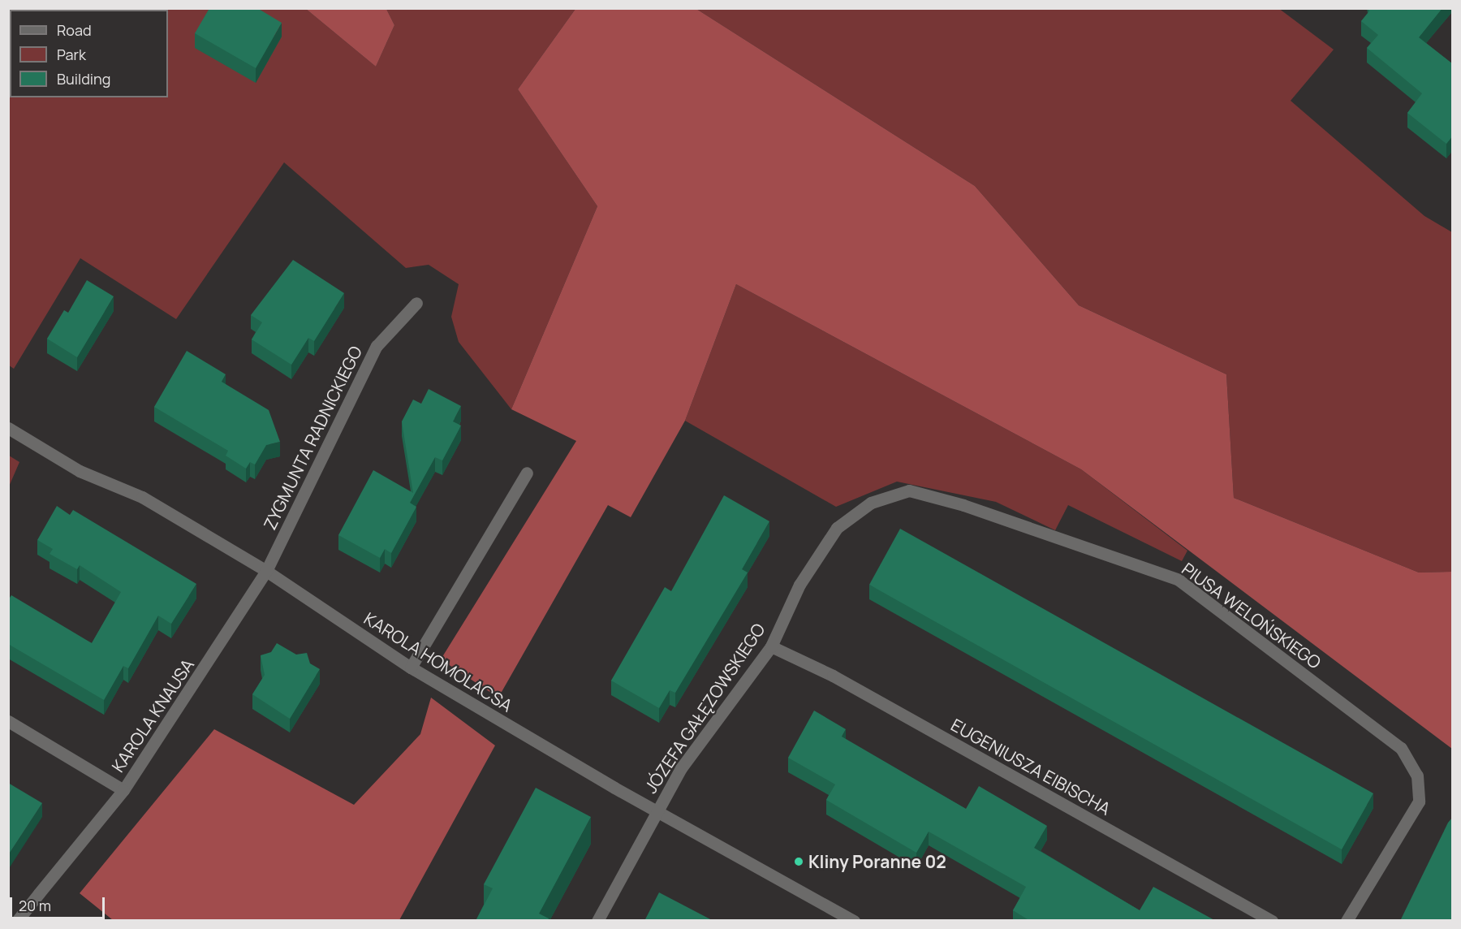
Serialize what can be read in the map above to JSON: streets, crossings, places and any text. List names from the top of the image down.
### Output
{
  "streets": {
    "street": [
      "ZYGMUNTA RADNICKIEGO",
      "PIUSA WELOŃSKIEGO",
      "KAROLA HOMOLACSA",
      "JÓZEFA GAŁĘZOWSKIEGO",
      "KAROLA KNAUSA",
      "EUGENIUSZA EIBISCHA"
    ]
  },
  "crossings": [
    ["ZYGMUNTA RADNICKIEGO", "KAROLA HOMOLACSA"],
    ["ZYGMUNTA RADNICKIEGO", "KAROLA KNAUSA"],
    ["PIUSA WELOŃSKIEGO", "JÓZEFA GAŁĘZOWSKIEGO"],
    ["KAROLA HOMOLACSA", "JÓZEFA GAŁĘZOWSKIEGO"],
    ["KAROLA HOMOLACSA", "KAROLA KNAUSA"],
    ["JÓZEFA GAŁĘZOWSKIEGO", "EUGENIUSZA EIBISCHA"]
  ],
  "places": ["Kliny Poranne 02"],
  "legend": ["Road", "Park", "Building"],
  "scale_bar": "20 m"
}
